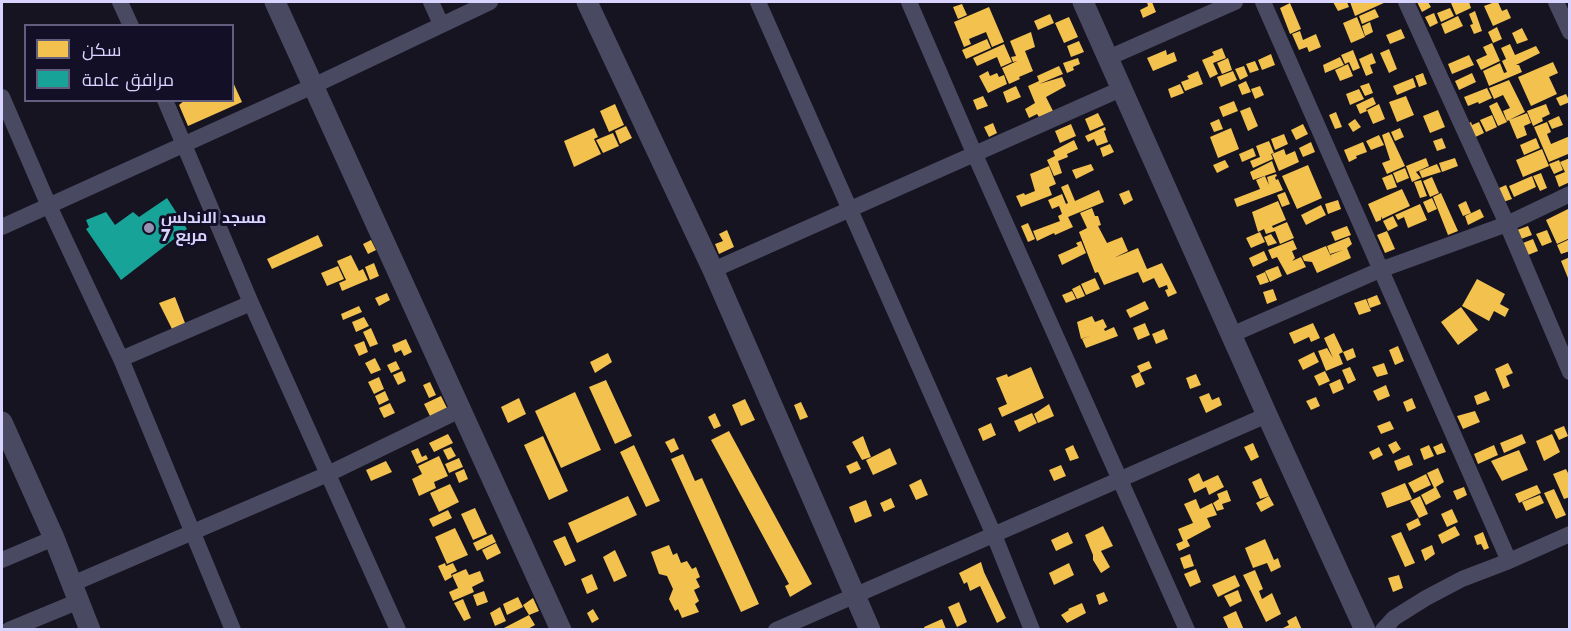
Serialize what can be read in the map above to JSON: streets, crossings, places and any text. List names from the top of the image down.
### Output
{
  "places": ["مسجد الاندلس مربع 7"],
  "legend": ["سكن", "مرافق عامة"]
}
